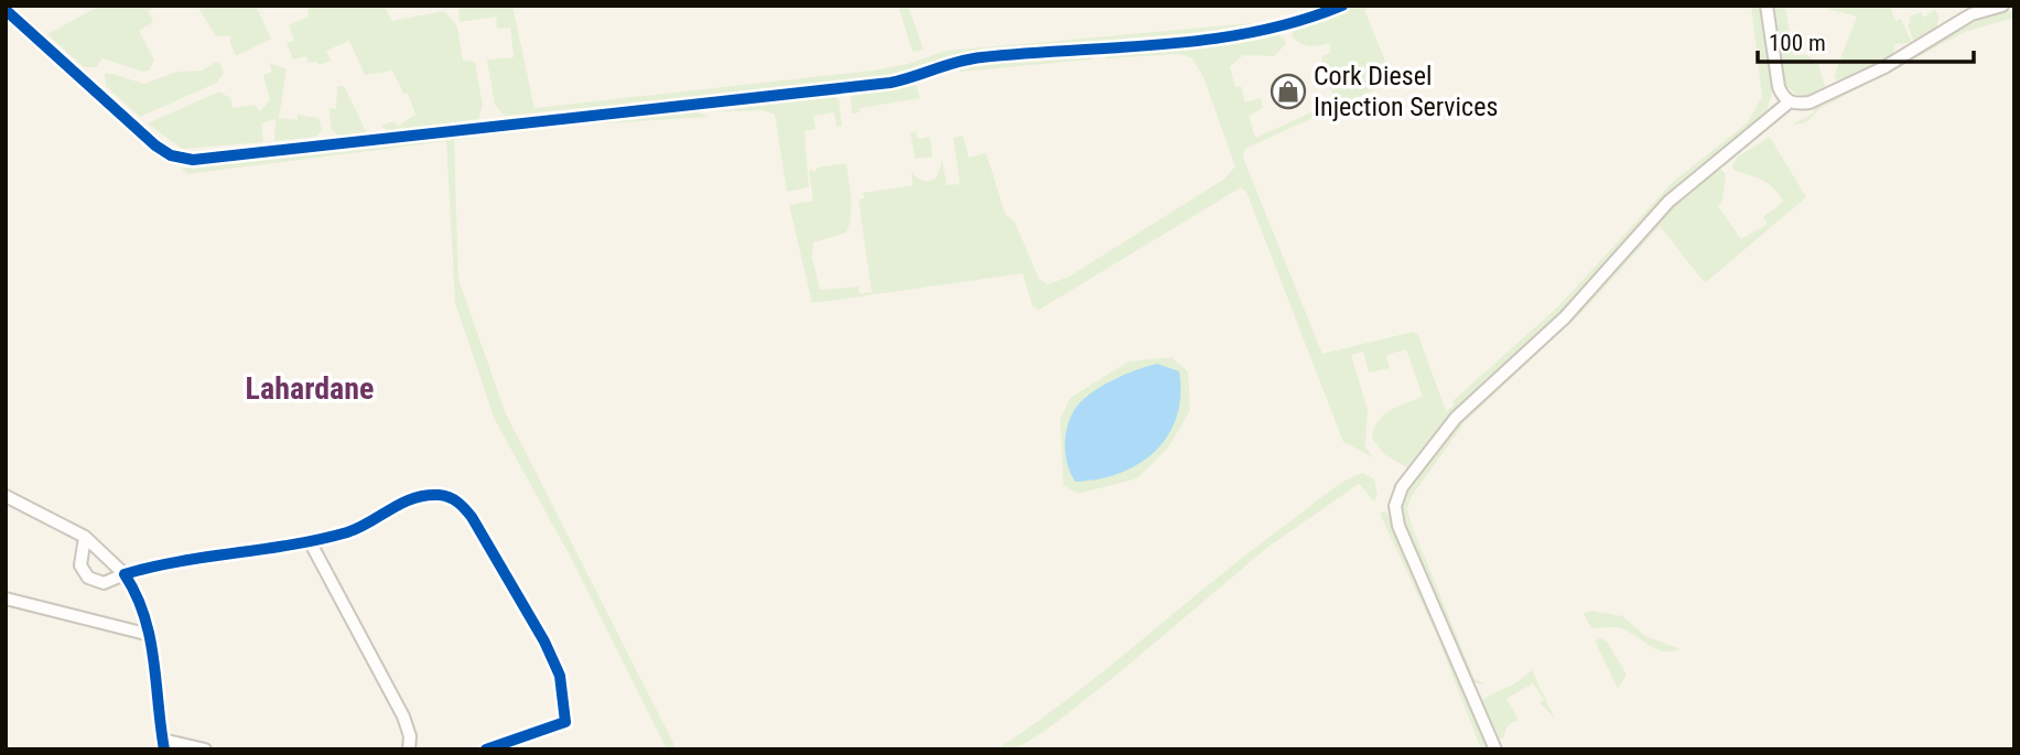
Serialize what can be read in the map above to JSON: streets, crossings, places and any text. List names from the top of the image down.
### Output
{
  "districts": ["Lahardane"],
  "places": {
    "shop": ["Cork Diesel Injection Services"]
  },
  "scale_bar": "100 m"
}
